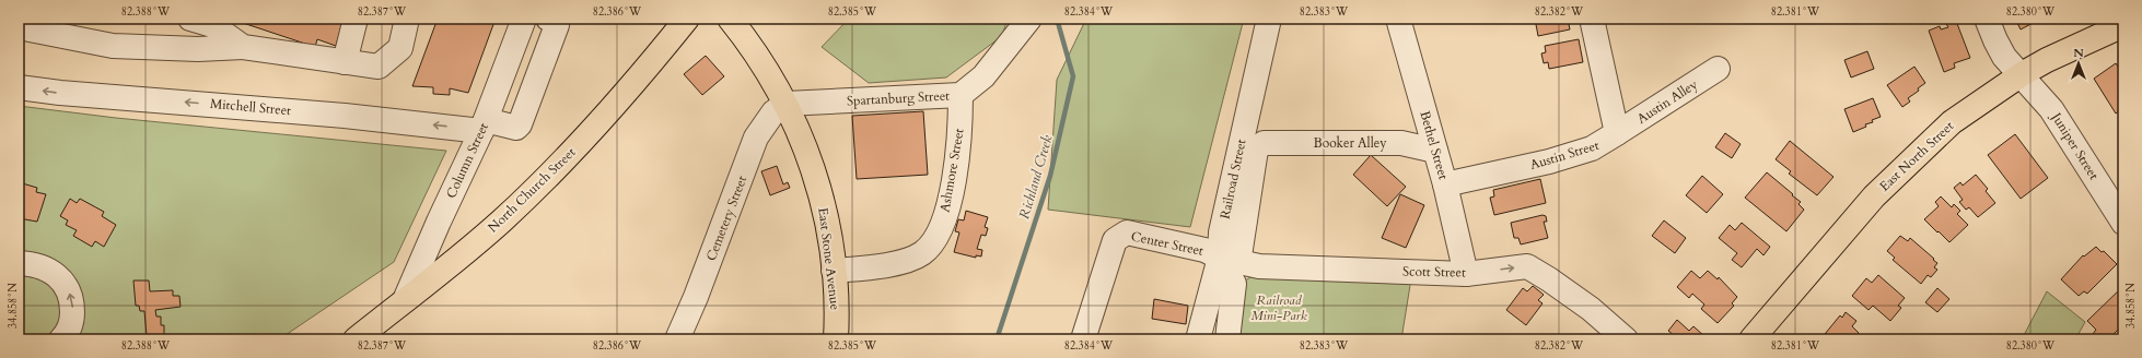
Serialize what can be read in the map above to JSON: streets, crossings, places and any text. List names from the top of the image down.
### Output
{
  "streets": {
    "main road": ["East North Street", "North Church Street", "East Stone Avenue"],
    "street": [
      "Spartanburg Street",
      "Austin Alley",
      "Mitchell Street",
      "Booker Alley",
      "Bethel Street",
      "Juniper Street",
      "Austin Street",
      "Column Street",
      "Ashmore Street",
      "Railroad Street",
      "Cemetery Street",
      "Center Street",
      "Scott Street"
    ]
  },
  "crossings": [
    ["Spartanburg Street", "Ashmore Street"],
    ["Spartanburg Street", "Cemetery Street"],
    ["Spartanburg Street", "East Stone Avenue"],
    ["Austin Alley", "Austin Street"],
    ["Mitchell Street", "Column Street"],
    ["Booker Alley", "Bethel Street"],
    ["Booker Alley", "Railroad Street"],
    ["Booker Alley", "Center Street"],
    ["Booker Alley", "Scott Street"],
    ["Bethel Street", "Austin Street"],
    ["Bethel Street", "Scott Street"],
    ["Juniper Street", "East North Street"],
    ["Column Street", "North Church Street"],
    ["Ashmore Street", "East Stone Avenue"],
    ["Railroad Street", "Center Street"],
    ["Railroad Street", "Scott Street"],
    ["Cemetery Street", "East Stone Avenue"],
    ["Center Street", "Scott Street"]
  ],
  "one_way": ["Scott Street"],
  "water": ["Richland Creek"],
  "parks": ["Railroad Mini-Park"],
  "north": "top",
  "coordinates": [
    "82.388°W",
    "82.387°W",
    "82.386°W",
    "82.385°W",
    "82.384°W",
    "82.383°W",
    "82.382°W",
    "82.381°W",
    "82.380°W",
    "34.858°N"
  ]
}
